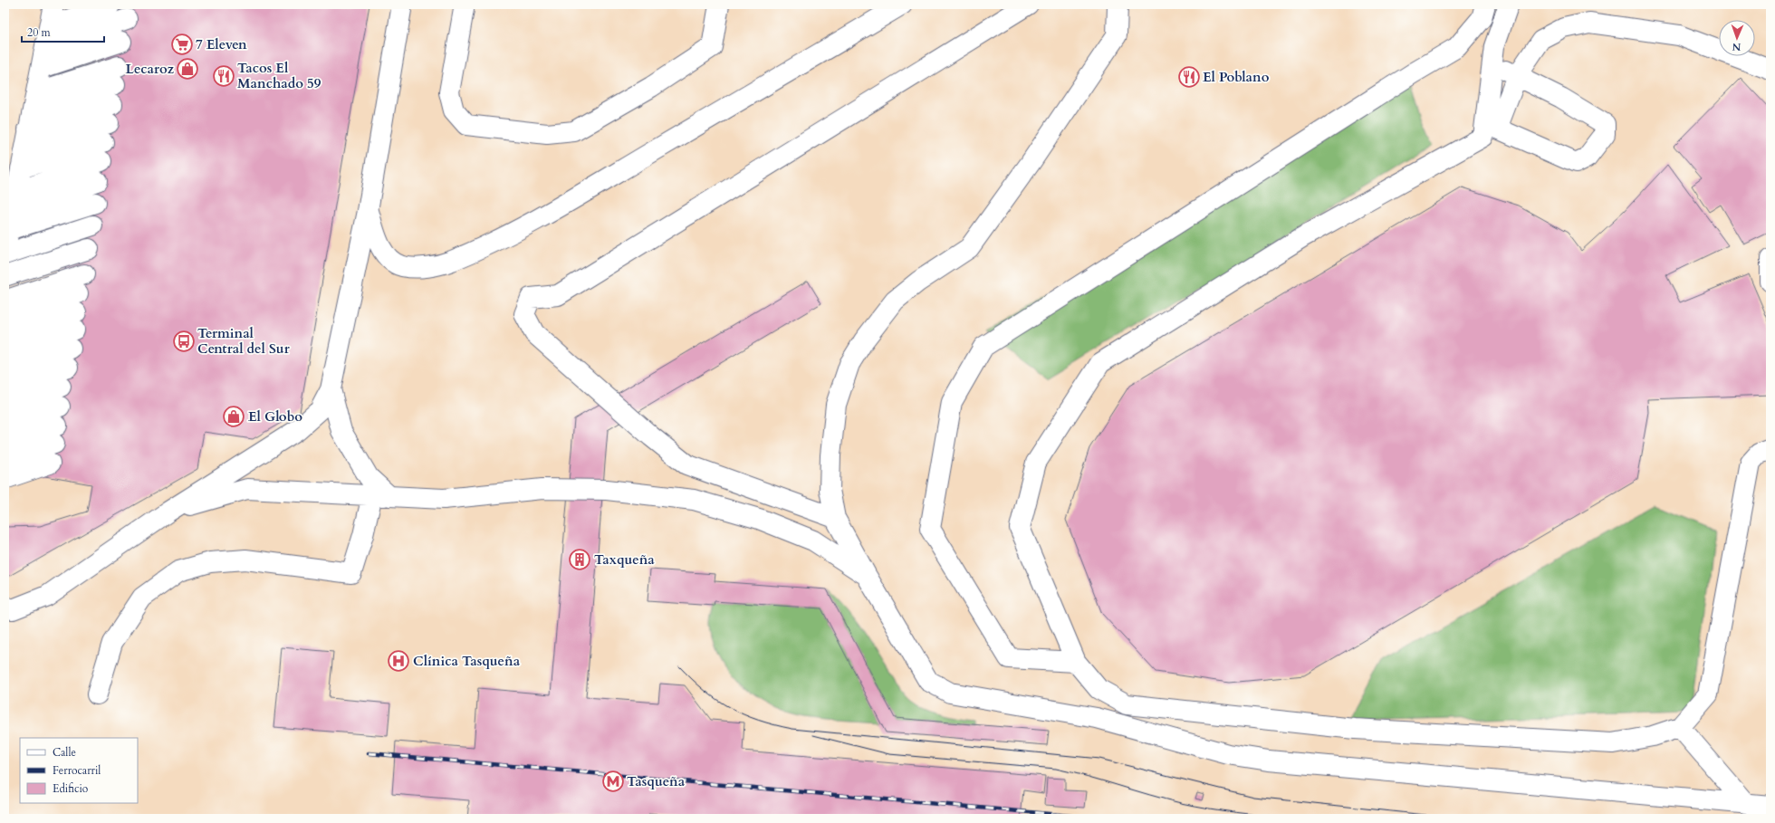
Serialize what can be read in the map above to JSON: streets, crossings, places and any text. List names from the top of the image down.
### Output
{
  "places": {
    "supermarket": ["7 Eleven"],
    "shop": ["Lecaroz", "El Globo"],
    "restaurant": ["Tacos El Manchado 59", "El Poblano"],
    "bus stop": ["Terminal Central del Sur"],
    "building": ["Taxqueña"],
    "hospital": ["Clínica Tasqueña"],
    "metro station": ["Tasqueña"]
  },
  "legend": ["Calle", "Ferrocarril", "Edificio"],
  "scale_bar": "20 m",
  "north": "bottom"
}
